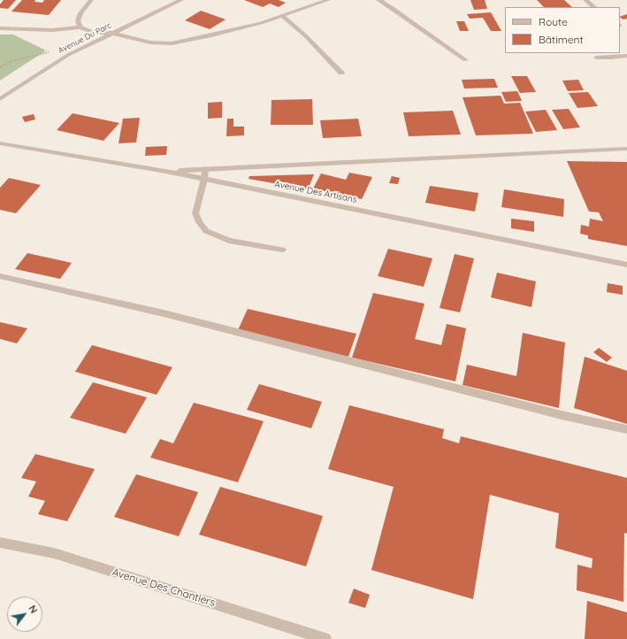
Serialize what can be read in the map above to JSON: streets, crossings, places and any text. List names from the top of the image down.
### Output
{
  "streets": {
    "street": ["Avenue Du Parc", "Avenue Des Artisans", "Avenue Des Chantiers"]
  },
  "legend": ["Route", "Bâtiment"],
  "north": "top right"
}
